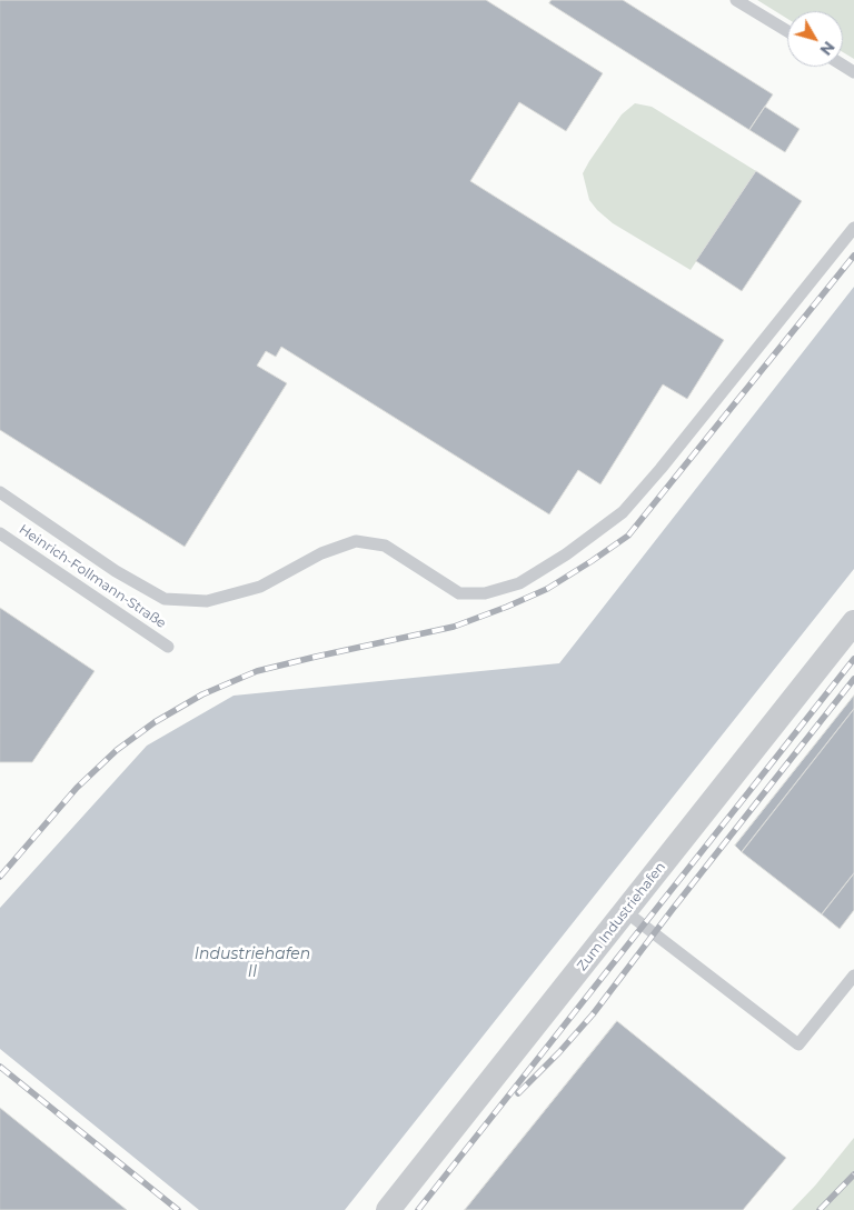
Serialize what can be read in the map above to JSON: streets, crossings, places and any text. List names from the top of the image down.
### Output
{
  "streets": {
    "street": ["Zum Industriehafen"],
    "lane": ["Heinrich-Follmann-Straße"]
  },
  "water": ["Industriehafen II"],
  "north": "bottom right"
}
